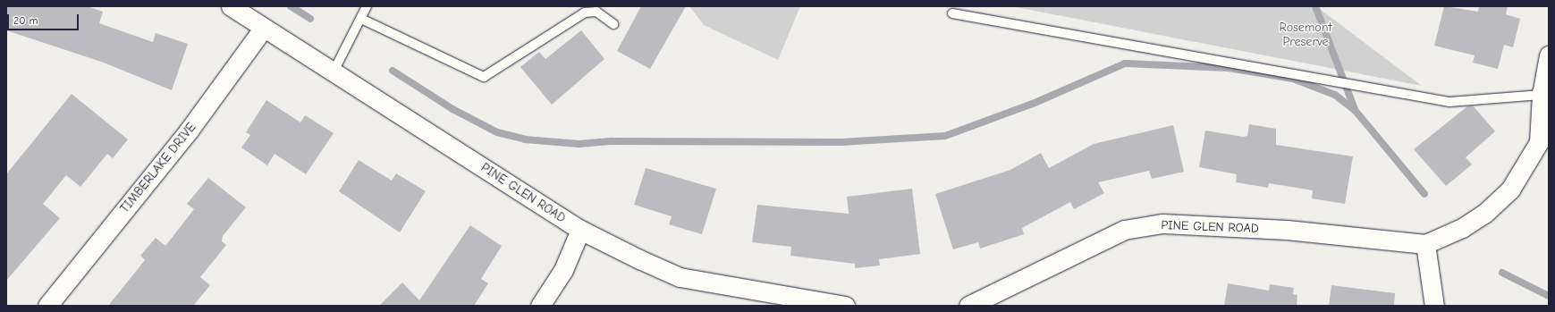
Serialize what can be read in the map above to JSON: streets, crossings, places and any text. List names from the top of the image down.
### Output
{
  "streets": {
    "street": ["TIMBERLAKE DRIVE", "PINE GLEN ROAD"]
  },
  "crossings": [
    ["TIMBERLAKE DRIVE", "PINE GLEN ROAD"]
  ],
  "parks": ["Rosemont Preserve"],
  "scale_bar": "20 m"
}
